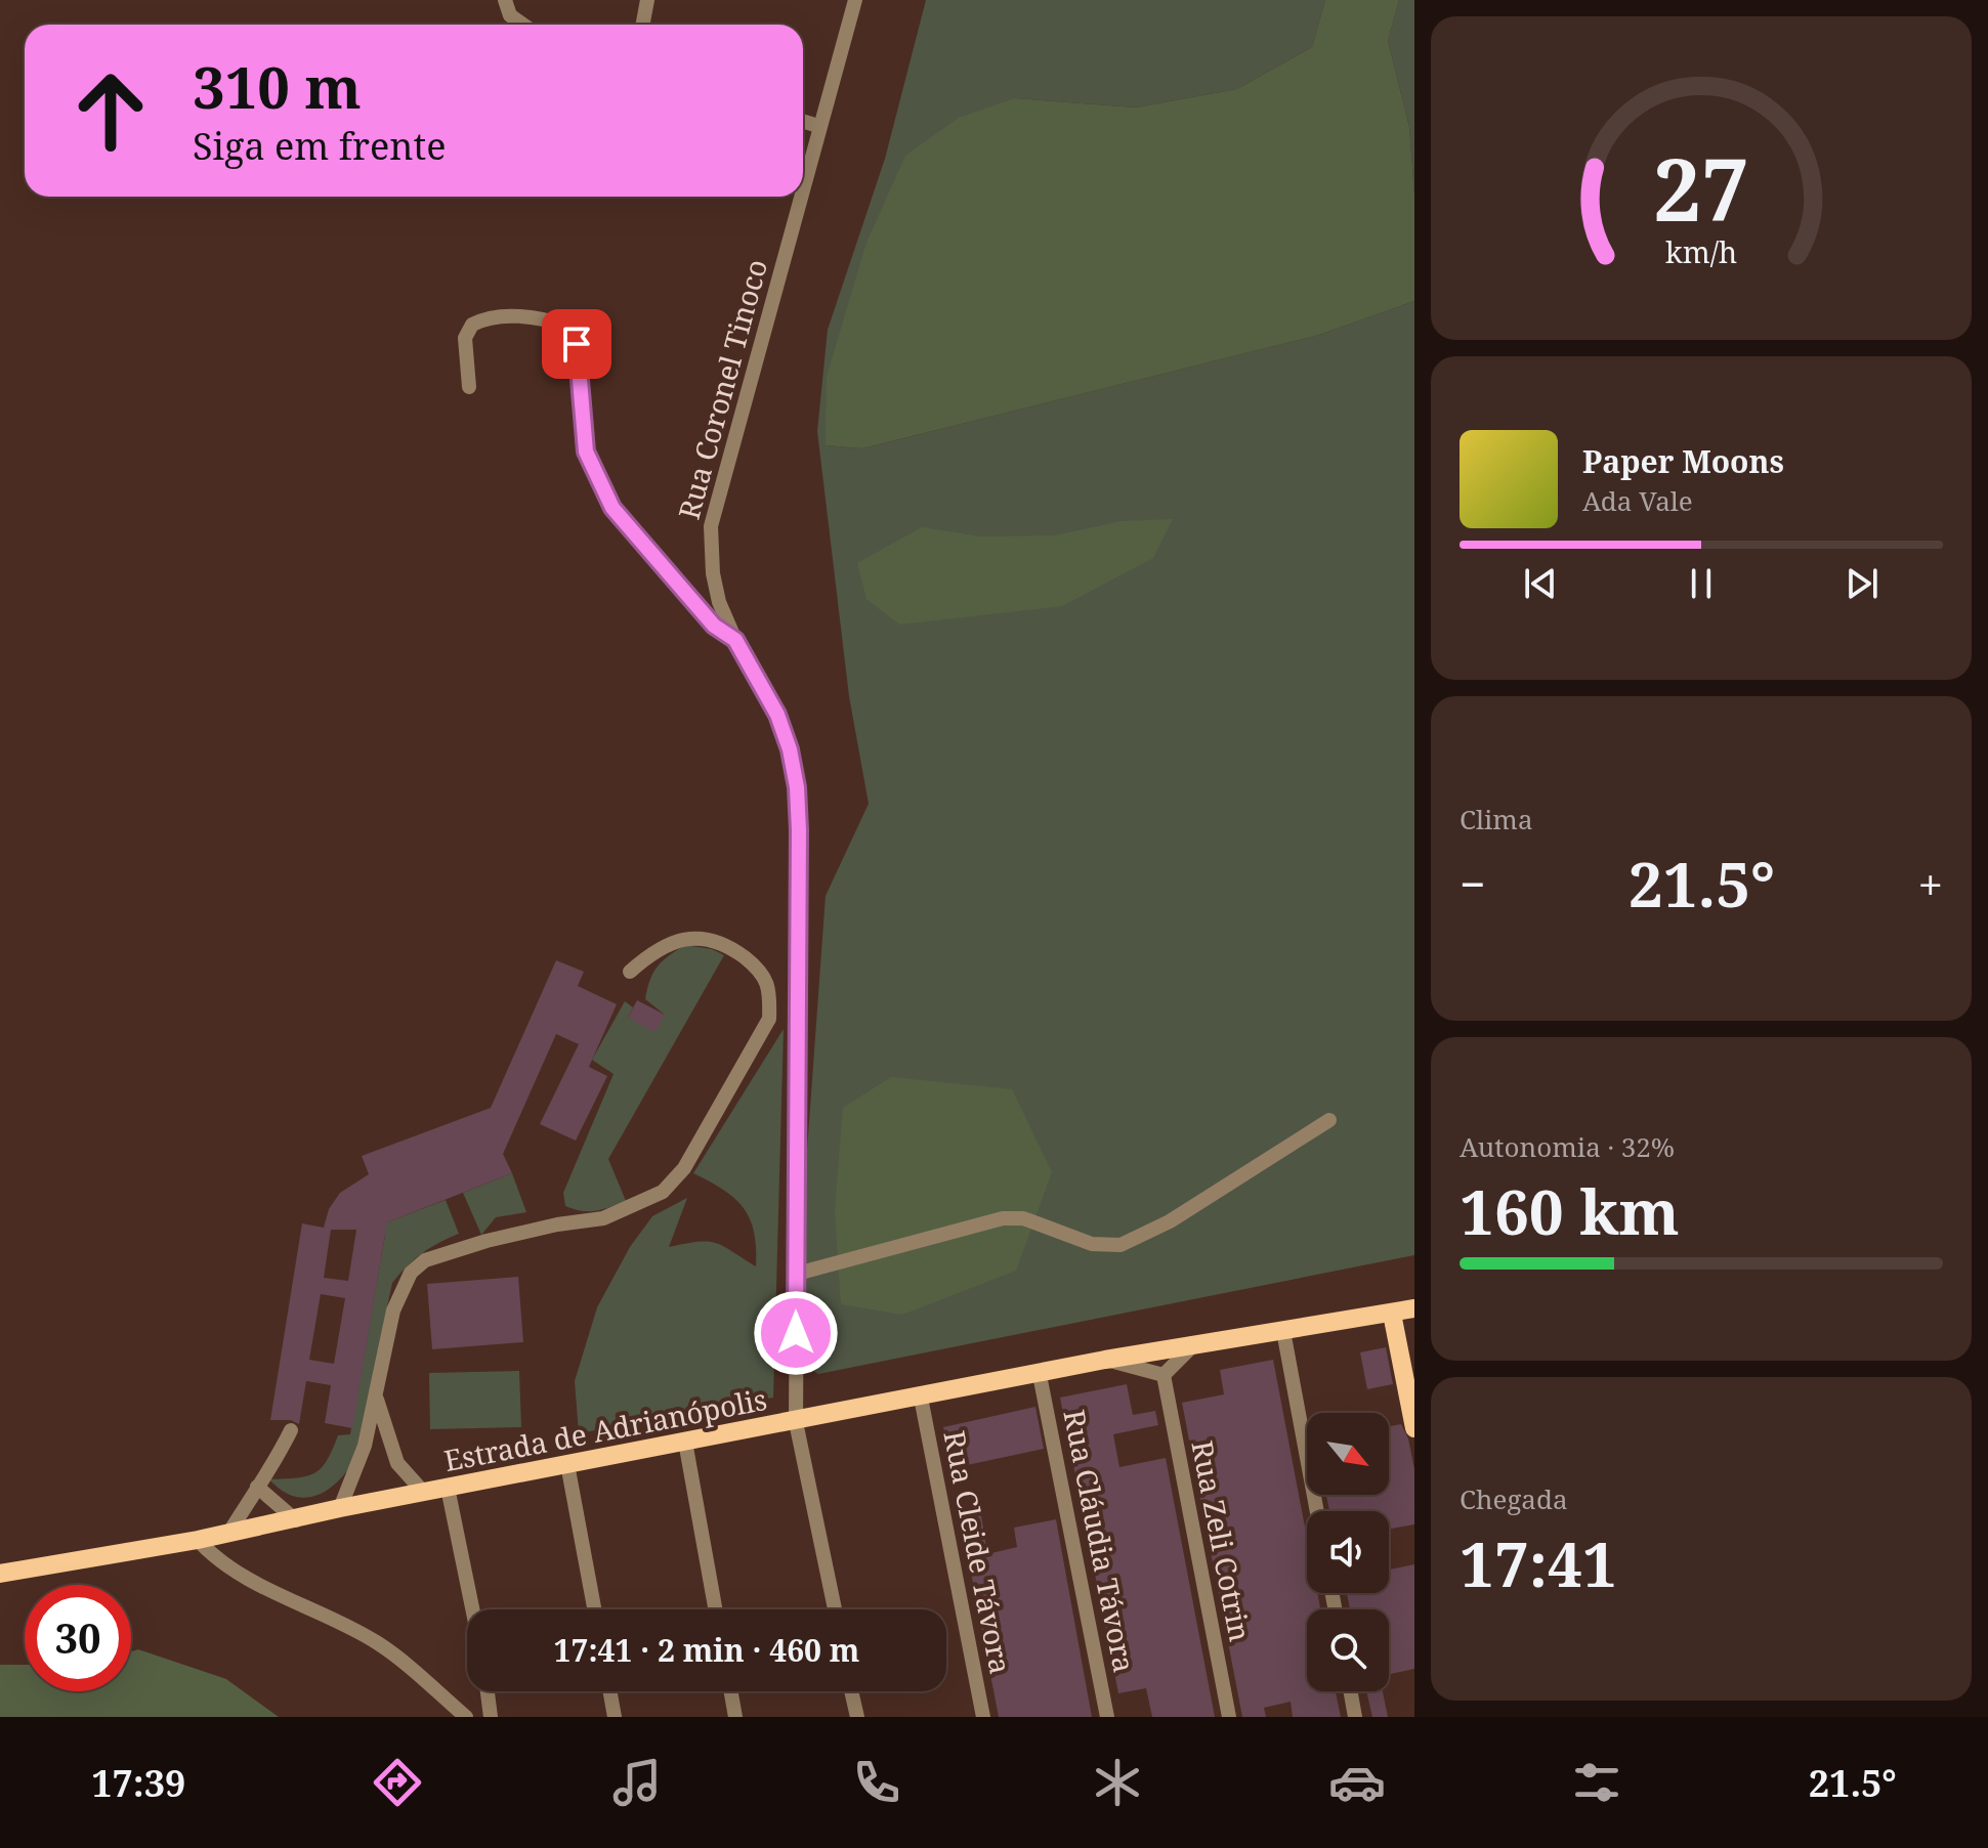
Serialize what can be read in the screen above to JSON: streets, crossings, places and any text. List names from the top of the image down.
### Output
{
  "streets": {
    "main road": ["Estrada de Adrianópolis"],
    "street": [
      "Rua Coronel Tinoco",
      "Rua Cláudia Távora",
      "Rua Zeli Cotrin",
      "Rua Cleide Távora"
    ]
  },
  "crossings": [
    ["Rua Coronel Tinoco", "Estrada de Adrianópolis"],
    ["Estrada de Adrianópolis", "Rua Cláudia Távora"],
    ["Estrada de Adrianópolis", "Rua Cleide Távora"]
  ],
  "north": "bottom right",
  "page": {
    "turn": ["310 m", "Siga em frente"],
    "song": ["Paper Moons", "Ada Vale"],
    "tile": [
      "Clima",
      ["Autonomia · 32%", "160 km"],
      ["Chegada", "17:41"]
    ],
    "heat": ["−", "21.5°", "+"],
    "limit": "30",
    "trip": "17:41 · 2 min · 460 m",
    "tabs": ["17:39", "21.5°"],
    "gauge": ["27", "km/h"]
  }
}
